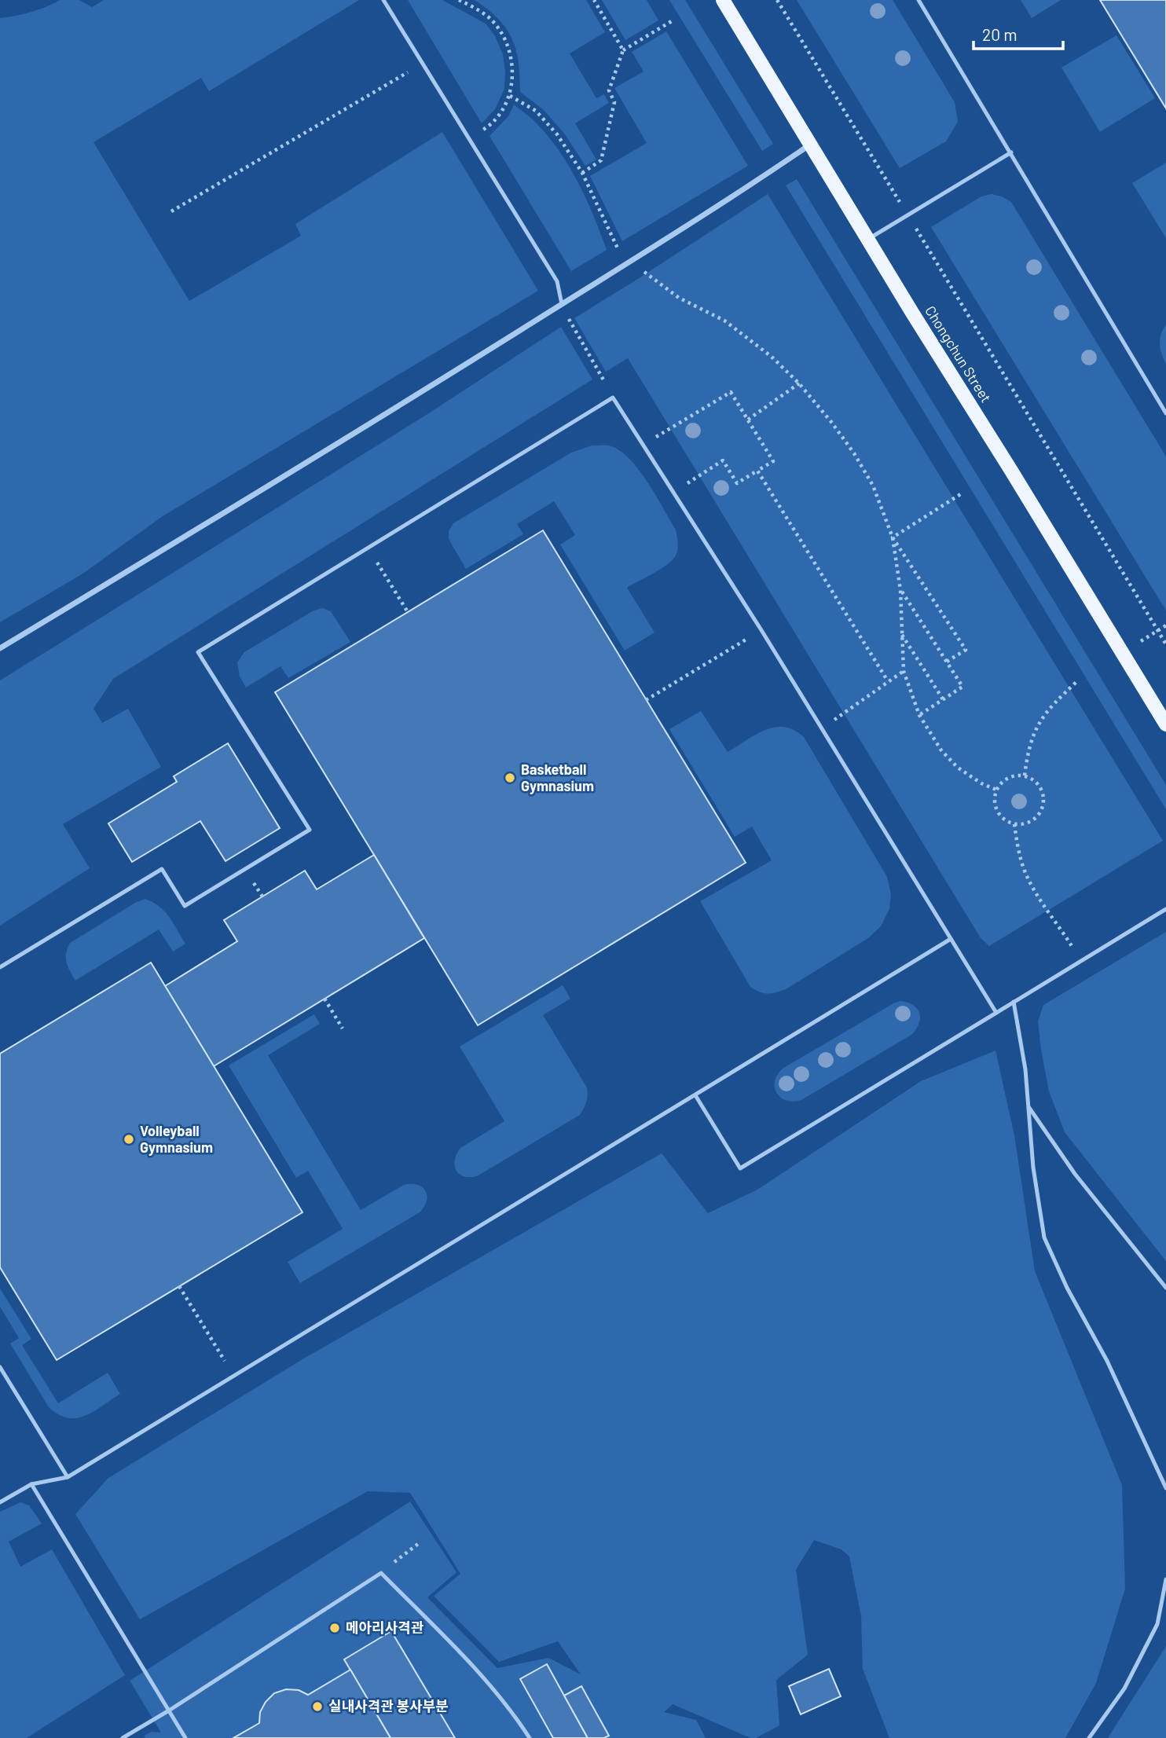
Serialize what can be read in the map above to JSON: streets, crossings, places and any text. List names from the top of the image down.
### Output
{
  "streets": {
    "main road": ["Chongchun Street"]
  },
  "places": [
    "Basketball Gymnasium",
    "Volleyball Gymnasium",
    "메아리사격관",
    "실내사격관 봉사부분"
  ],
  "scale_bar": "20 m"
}
